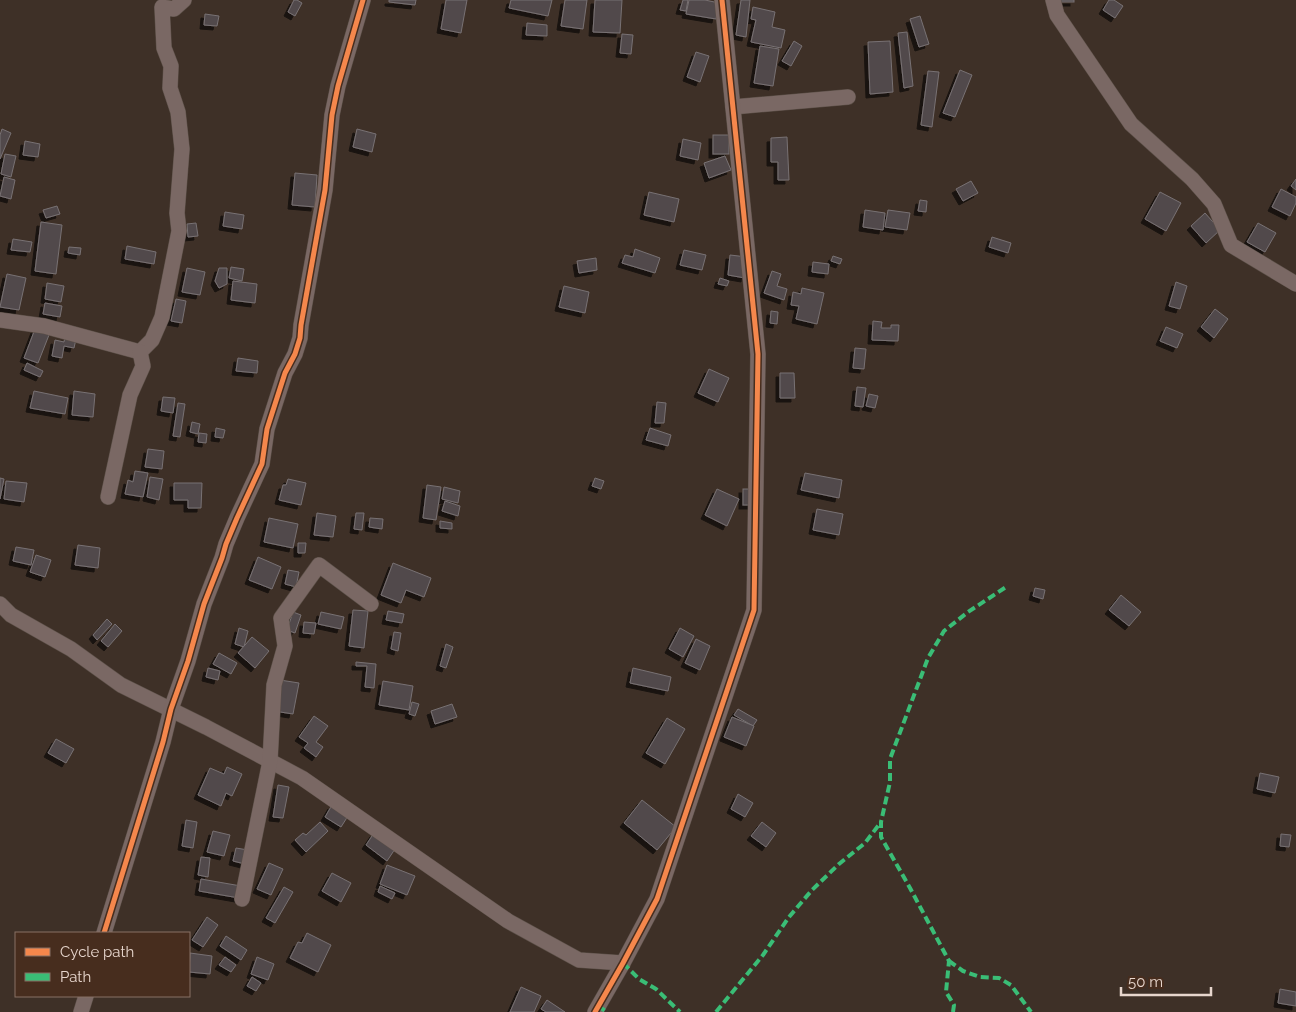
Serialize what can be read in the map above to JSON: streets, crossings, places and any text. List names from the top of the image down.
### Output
{
  "legend": ["Cycle path", "Path"],
  "scale_bar": "50 m"
}
